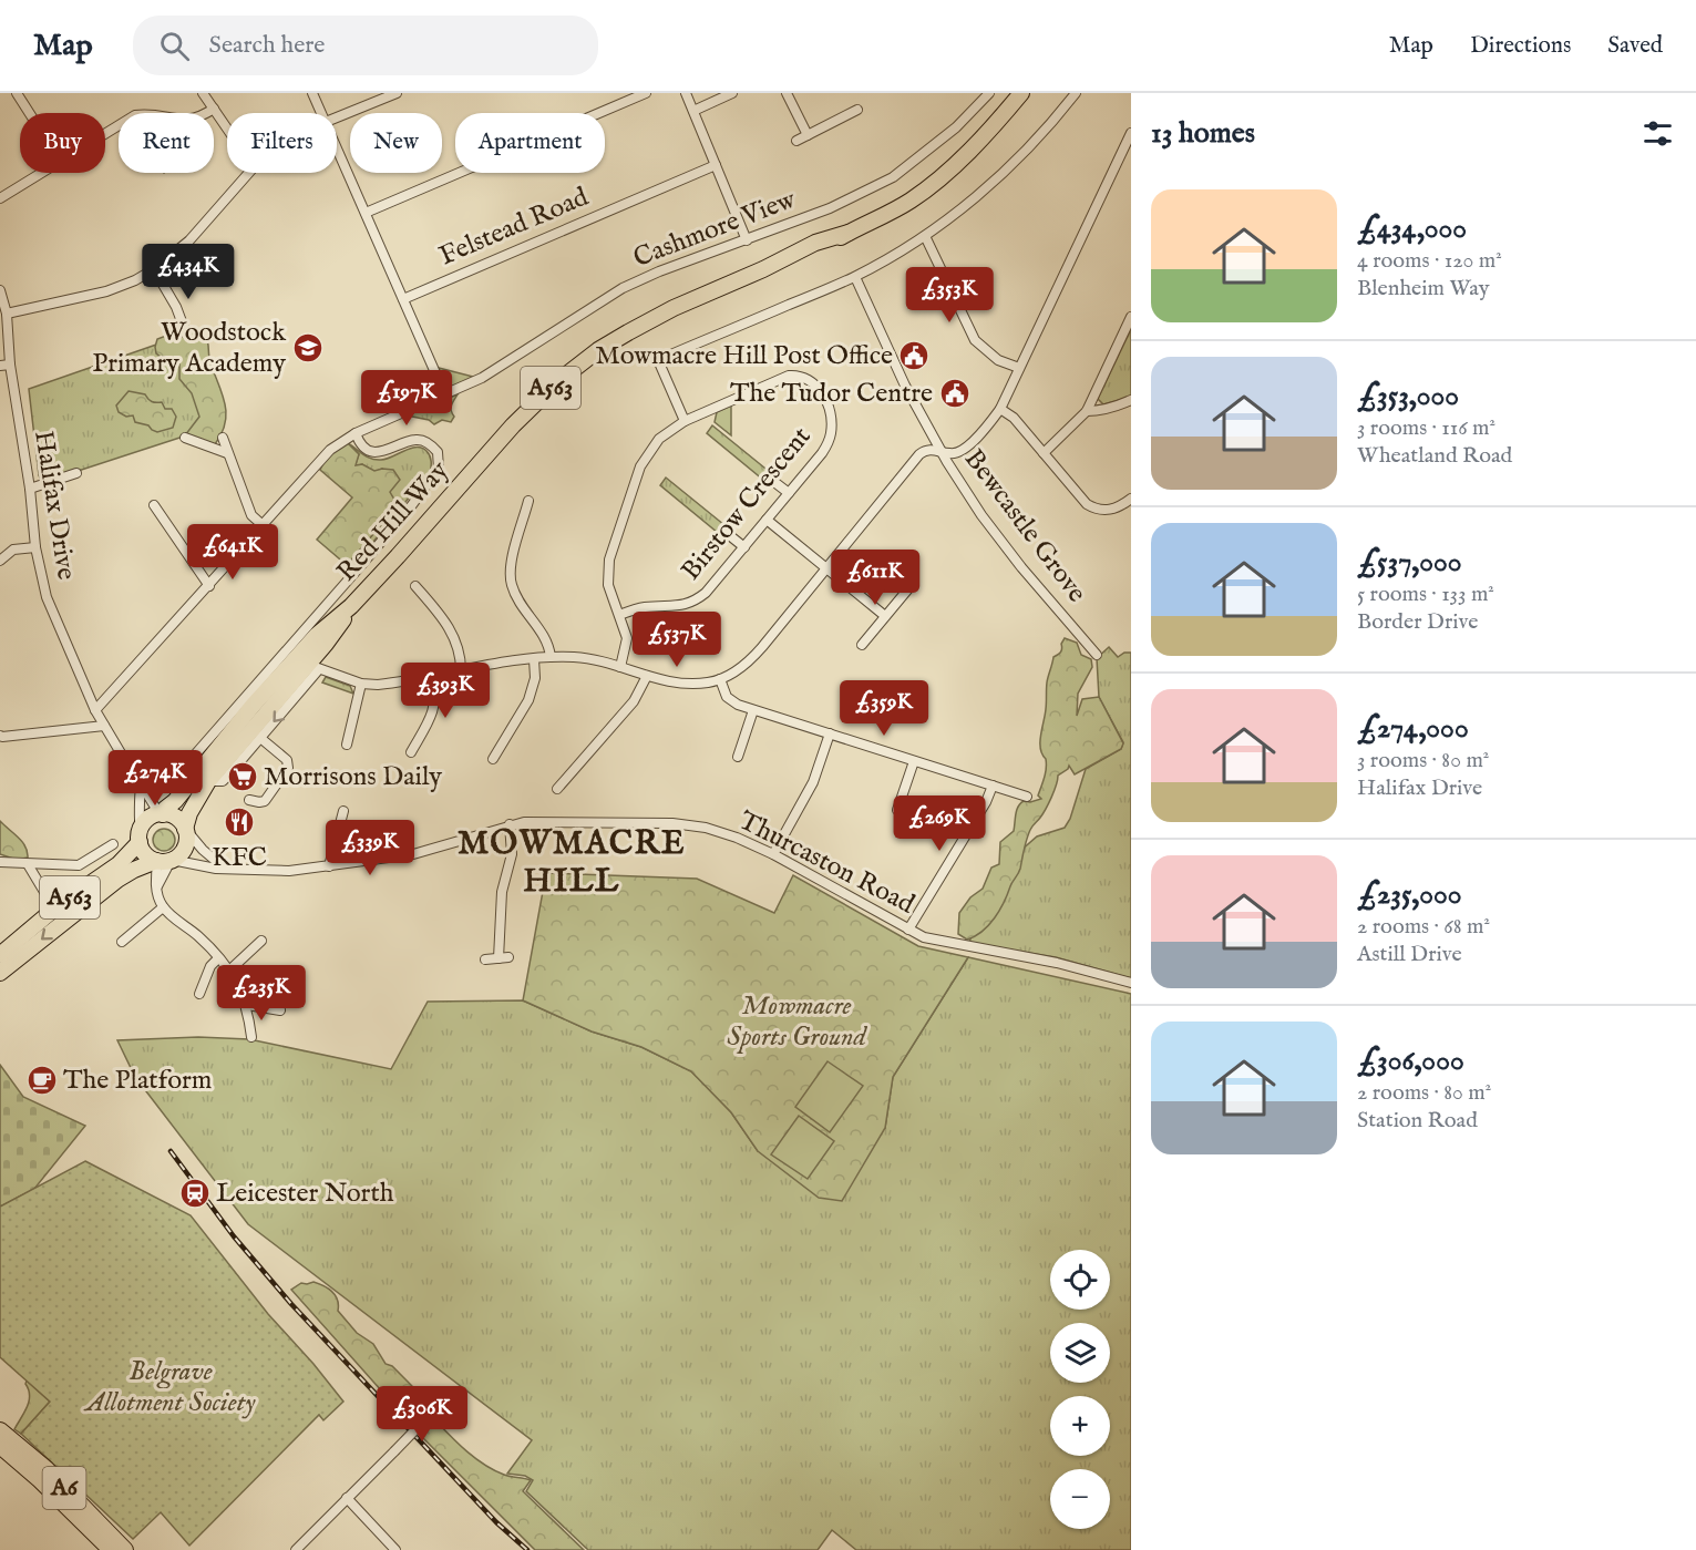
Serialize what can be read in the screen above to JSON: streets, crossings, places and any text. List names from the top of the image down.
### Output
{
  "streets": {
    "highway": ["A563", "Red Hill Way", "A6"],
    "street": [
      "Felstead Road",
      "Cashmore View",
      "Birstow Crescent",
      "Halifax Drive",
      "Bewcastle Grove",
      "Thurcaston Road"
    ]
  },
  "crossings": [
    ["Cashmore View", "Halifax Drive"],
    ["A563", "Halifax Drive"],
    ["A563", "Red Hill Way"],
    ["Halifax Drive", "Red Hill Way"]
  ],
  "districts": ["MOWMACRE HILL"],
  "parks": ["Mowmacre Sports Ground", "Belgrave Allotment Society"],
  "places": {
    "school or university": ["Woodstock Primary Academy"],
    "public building": ["Mowmacre Hill Post Office", "The Tudor Centre"],
    "supermarket": ["Morrisons Daily"],
    "restaurant": ["KFC"],
    "cafe": ["The Platform"],
    "station": ["Leicester North"]
  },
  "page": {
    "header": "Map",
    "search": "Search here",
    "nav": ["Map", "Directions", "Saved"],
    "heading": "13 homes",
    "chip": [
      "Buy",
      "Rent",
      "Filters",
      "New",
      "Apartment"
    ],
    "list": [
      {
        "name": "£434,000",
        "note": "4 rooms · 120 m² · Blenheim Way"
      },
      {
        "name": "£353,000",
        "note": "3 rooms · 116 m² · Wheatland Road"
      },
      {
        "name": "£537,000",
        "note": "5 rooms · 133 m² · Border Drive"
      },
      {
        "name": "£274,000",
        "note": "3 rooms · 80 m² · Halifax Drive"
      },
      {
        "name": "£235,000",
        "note": "2 rooms · 68 m² · Astill Drive"
      },
      {
        "name": "£306,000",
        "note": "2 rooms · 80 m² · Station Road"
      }
    ],
    "price": [
      "£434K",
      "£353K",
      "£197K",
      "£641K",
      "£611K",
      "£537K",
      "£393K",
      "£359K",
      "£274K",
      "£269K",
      "£339K",
      "£235K",
      "£306K"
    ],
    "map_buttons": ["+", "−"]
  }
}
